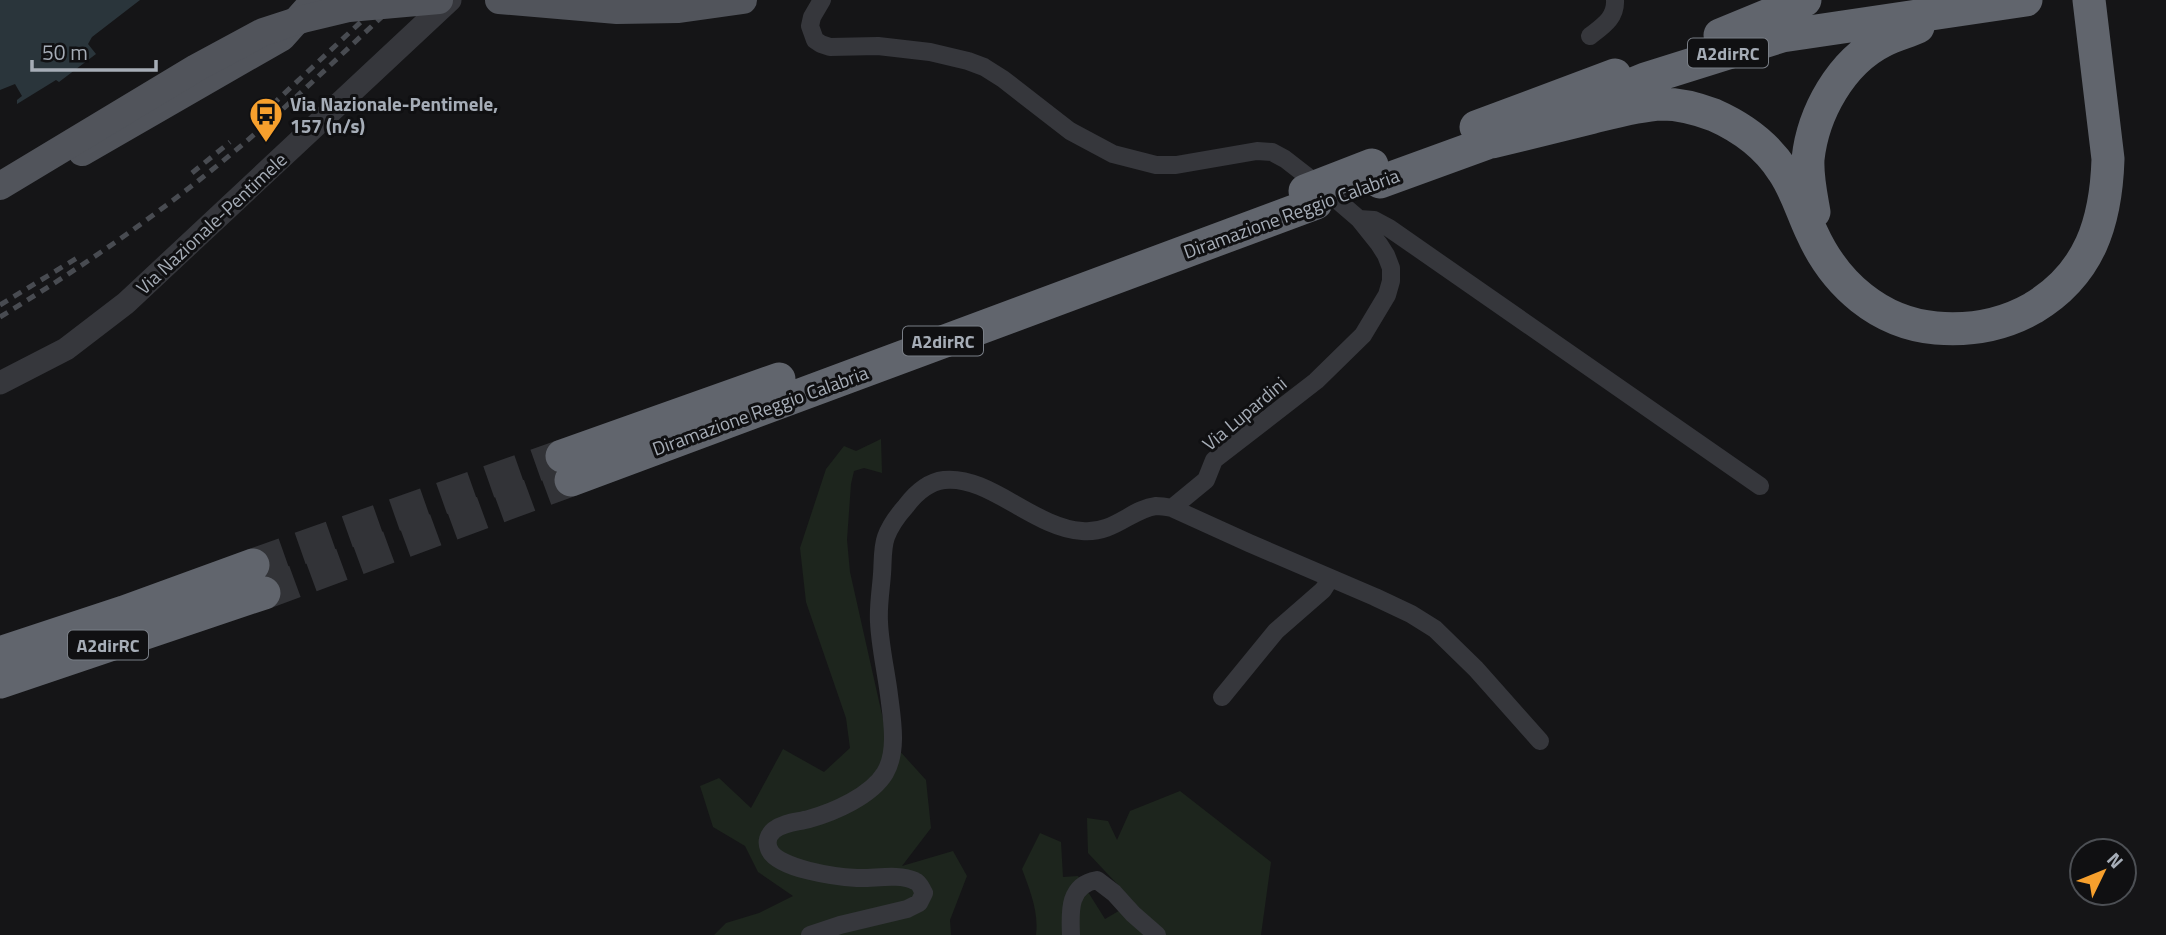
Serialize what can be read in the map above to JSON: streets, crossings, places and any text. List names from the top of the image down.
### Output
{
  "streets": {
    "highway": ["A2dirRC", "Diramazione Reggio Calabria"],
    "street": ["Via Nazionale-Pentimele", "Via Lupardini"]
  },
  "places": {
    "bus stop": ["Via Nazionale-Pentimele, 157 (n/s)"]
  },
  "scale_bar": "50 m",
  "north": "top right"
}
